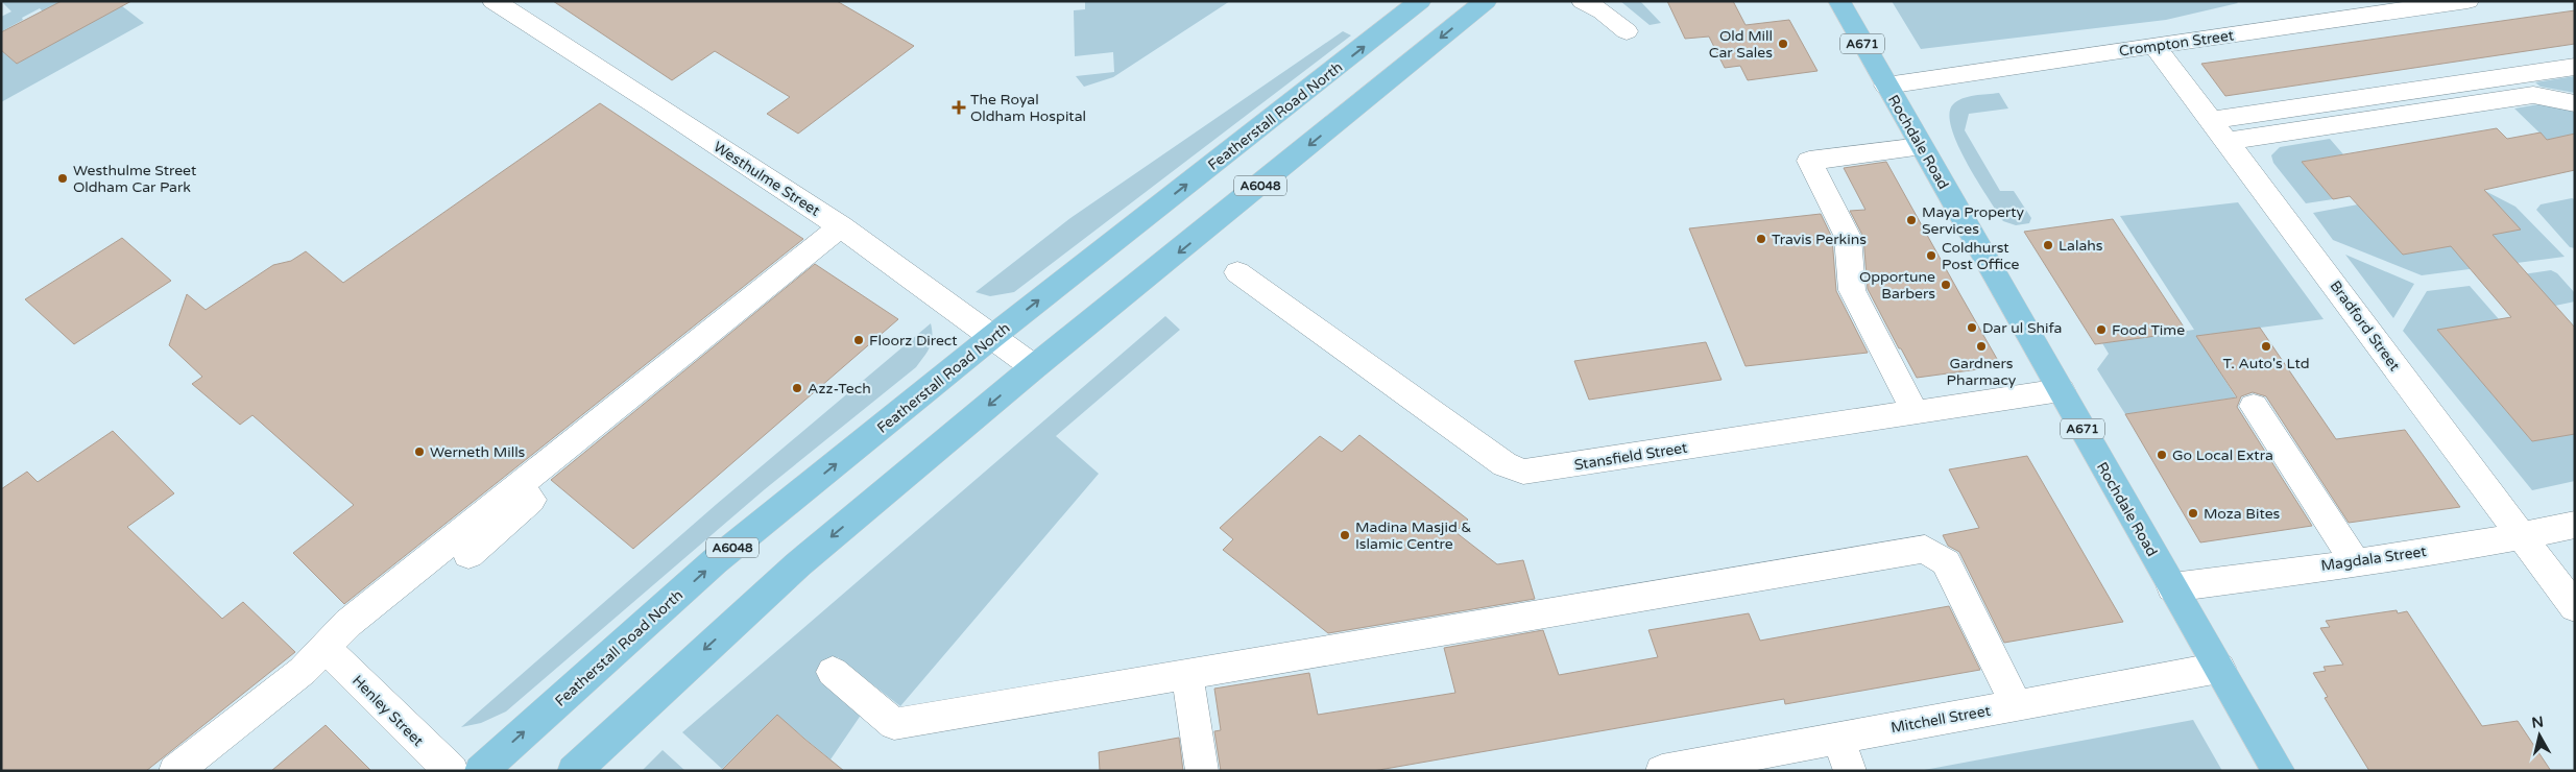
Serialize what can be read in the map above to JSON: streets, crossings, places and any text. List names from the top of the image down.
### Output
{
  "streets": {
    "main road": [
      "A671",
      "Featherstall Road North",
      "Rochdale Road",
      "A6048"
    ],
    "street": [
      "Crompton Street",
      "Westhulme Street",
      "Bradford Street",
      "Stansfield Street",
      "Magdala Street",
      "Henley Street",
      "Mitchell Street"
    ]
  },
  "crossings": [
    ["Crompton Street", "Rochdale Road"],
    ["Crompton Street", "Bradford Street"],
    ["Featherstall Road North", "Westhulme Street"],
    ["Rochdale Road", "Stansfield Street"],
    ["Rochdale Road", "Magdala Street"],
    ["Rochdale Road", "Mitchell Street"],
    ["Westhulme Street", "A6048"],
    ["Bradford Street", "Magdala Street"]
  ],
  "places": {
    "other": [
      "Old Mill Car Sales",
      "Westhulme Street Oldham Car Park",
      "Maya Property Services",
      "Travis Perkins",
      "Lalahs",
      "Coldhurst Post Office",
      "Opportune Barbers",
      "Dar ul Shifa",
      "Food Time",
      "Floorz Direct",
      "Gardners Pharmacy",
      "T. Auto's Ltd",
      "Azz-Tech",
      "Werneth Mills",
      "Go Local Extra",
      "Moza Bites",
      "Madina Masjid & Islamic Centre"
    ],
    "health": ["The Royal Oldham Hospital"]
  },
  "north": "top"
}
